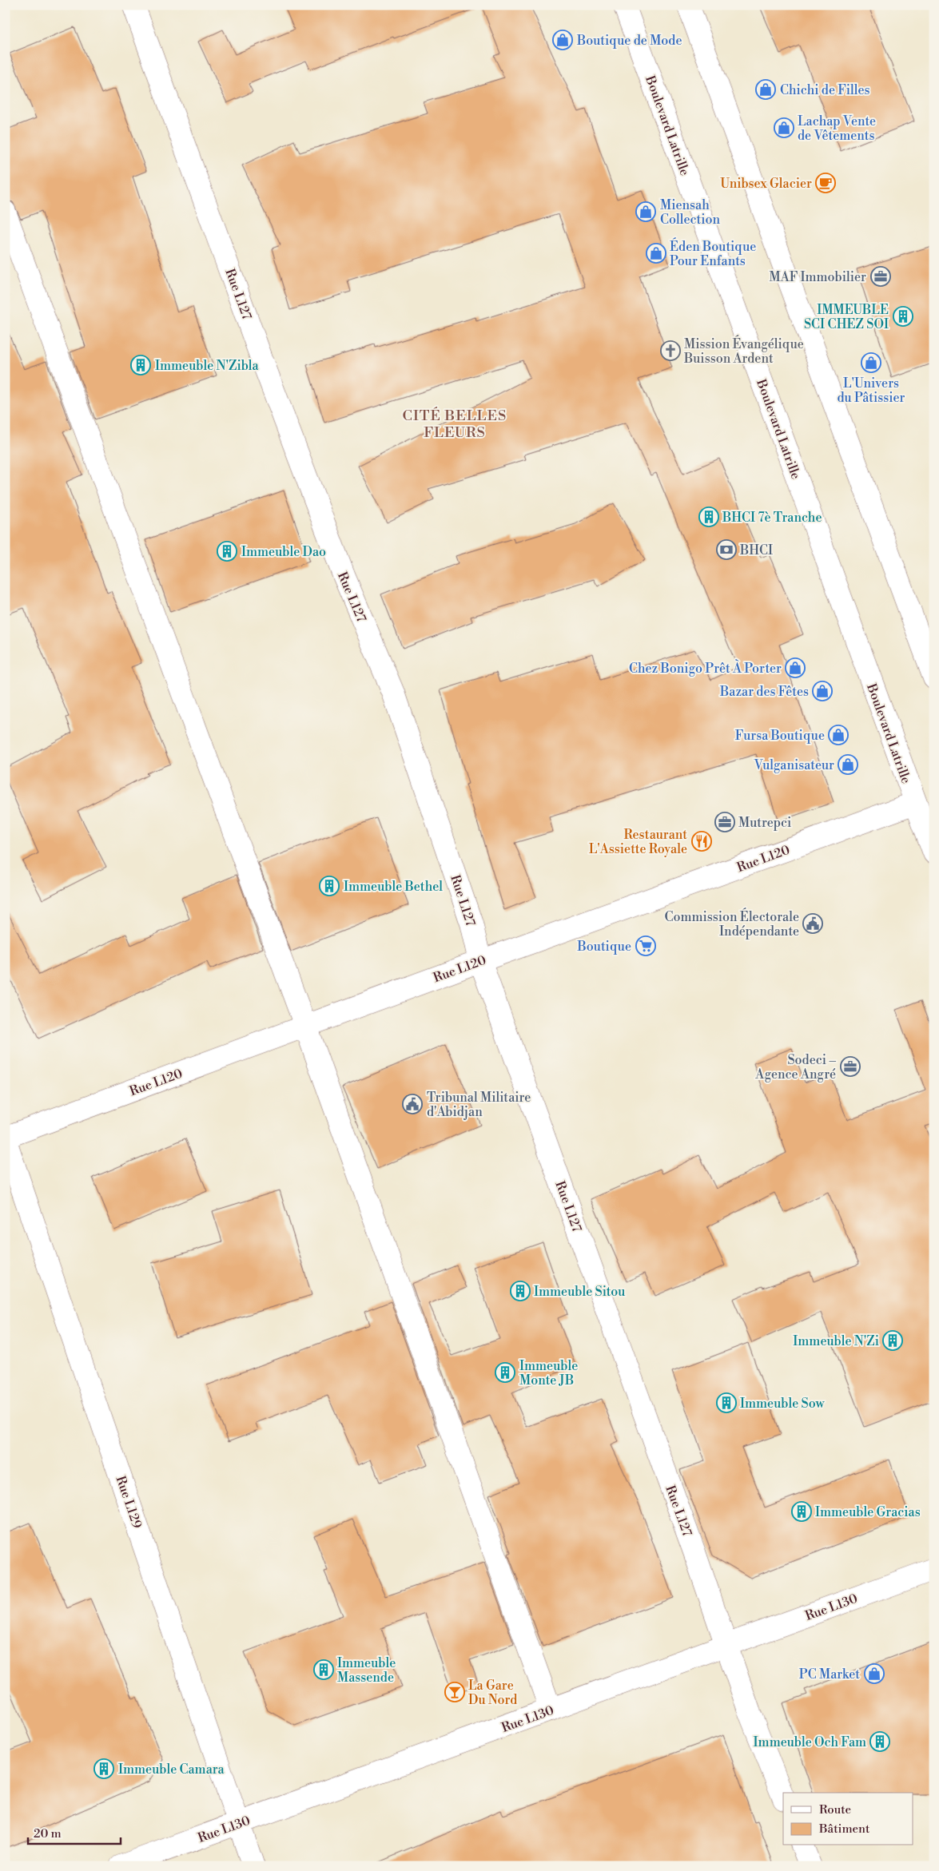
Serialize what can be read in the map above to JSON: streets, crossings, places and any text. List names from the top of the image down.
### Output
{
  "streets": {
    "street": [
      "Boulevard Latrille",
      "Rue L127",
      "Rue L120",
      "Rue L129",
      "Rue L130"
    ]
  },
  "crossings": [
    ["Boulevard Latrille", "Rue L120"],
    ["Rue L127", "Rue L120"],
    ["Rue L127", "Rue L130"],
    ["Rue L120", "Rue L129"],
    ["Rue L129", "Rue L130"]
  ],
  "districts": ["CITÉ BELLES FLEURS"],
  "places": {
    "shop": [
      "Boutique de Mode",
      "Chichi de Filles",
      "Lachap Vente de Vêtements",
      "Miensah Collection",
      "Éden Boutique Pour Enfants",
      "L'Univers du Pâtissier",
      "Chez Bonigo Prêt À Porter",
      "Bazar des Fêtes",
      "Fursa Boutique",
      "Vulganisateur",
      "PC Market"
    ],
    "cafe": ["Unibsex Glacier"],
    "office": ["MAF Immobilier", "Mutrepci", "Sodeci – Agence Angré"],
    "building": [
      "IMMEUBLE SCI CHEZ SOI",
      "Immeuble N'Zibla",
      "BHCI 7è Tranche",
      "Immeuble Dao",
      "Immeuble Bethel",
      "Immeuble Sitou",
      "Immeuble N'Zi",
      "Immeuble Monte JB",
      "Immeuble Sow",
      "Immeuble Gracias",
      "Immeuble Massende",
      "Immeuble Och Fam",
      "Immeuble Camara"
    ],
    "church": ["Mission Évangélique Buisson Ardent"],
    "bank": ["BHCI"],
    "restaurant": ["Restaurant L'Assiette Royale"],
    "public building": ["Commission Électorale Indépendante", "Tribunal Militaire d'Abidjan"],
    "supermarket": ["Boutique"],
    "bar": ["La Gare Du Nord"]
  },
  "legend": ["Route", "Bâtiment"],
  "scale_bar": "20 m"
}
